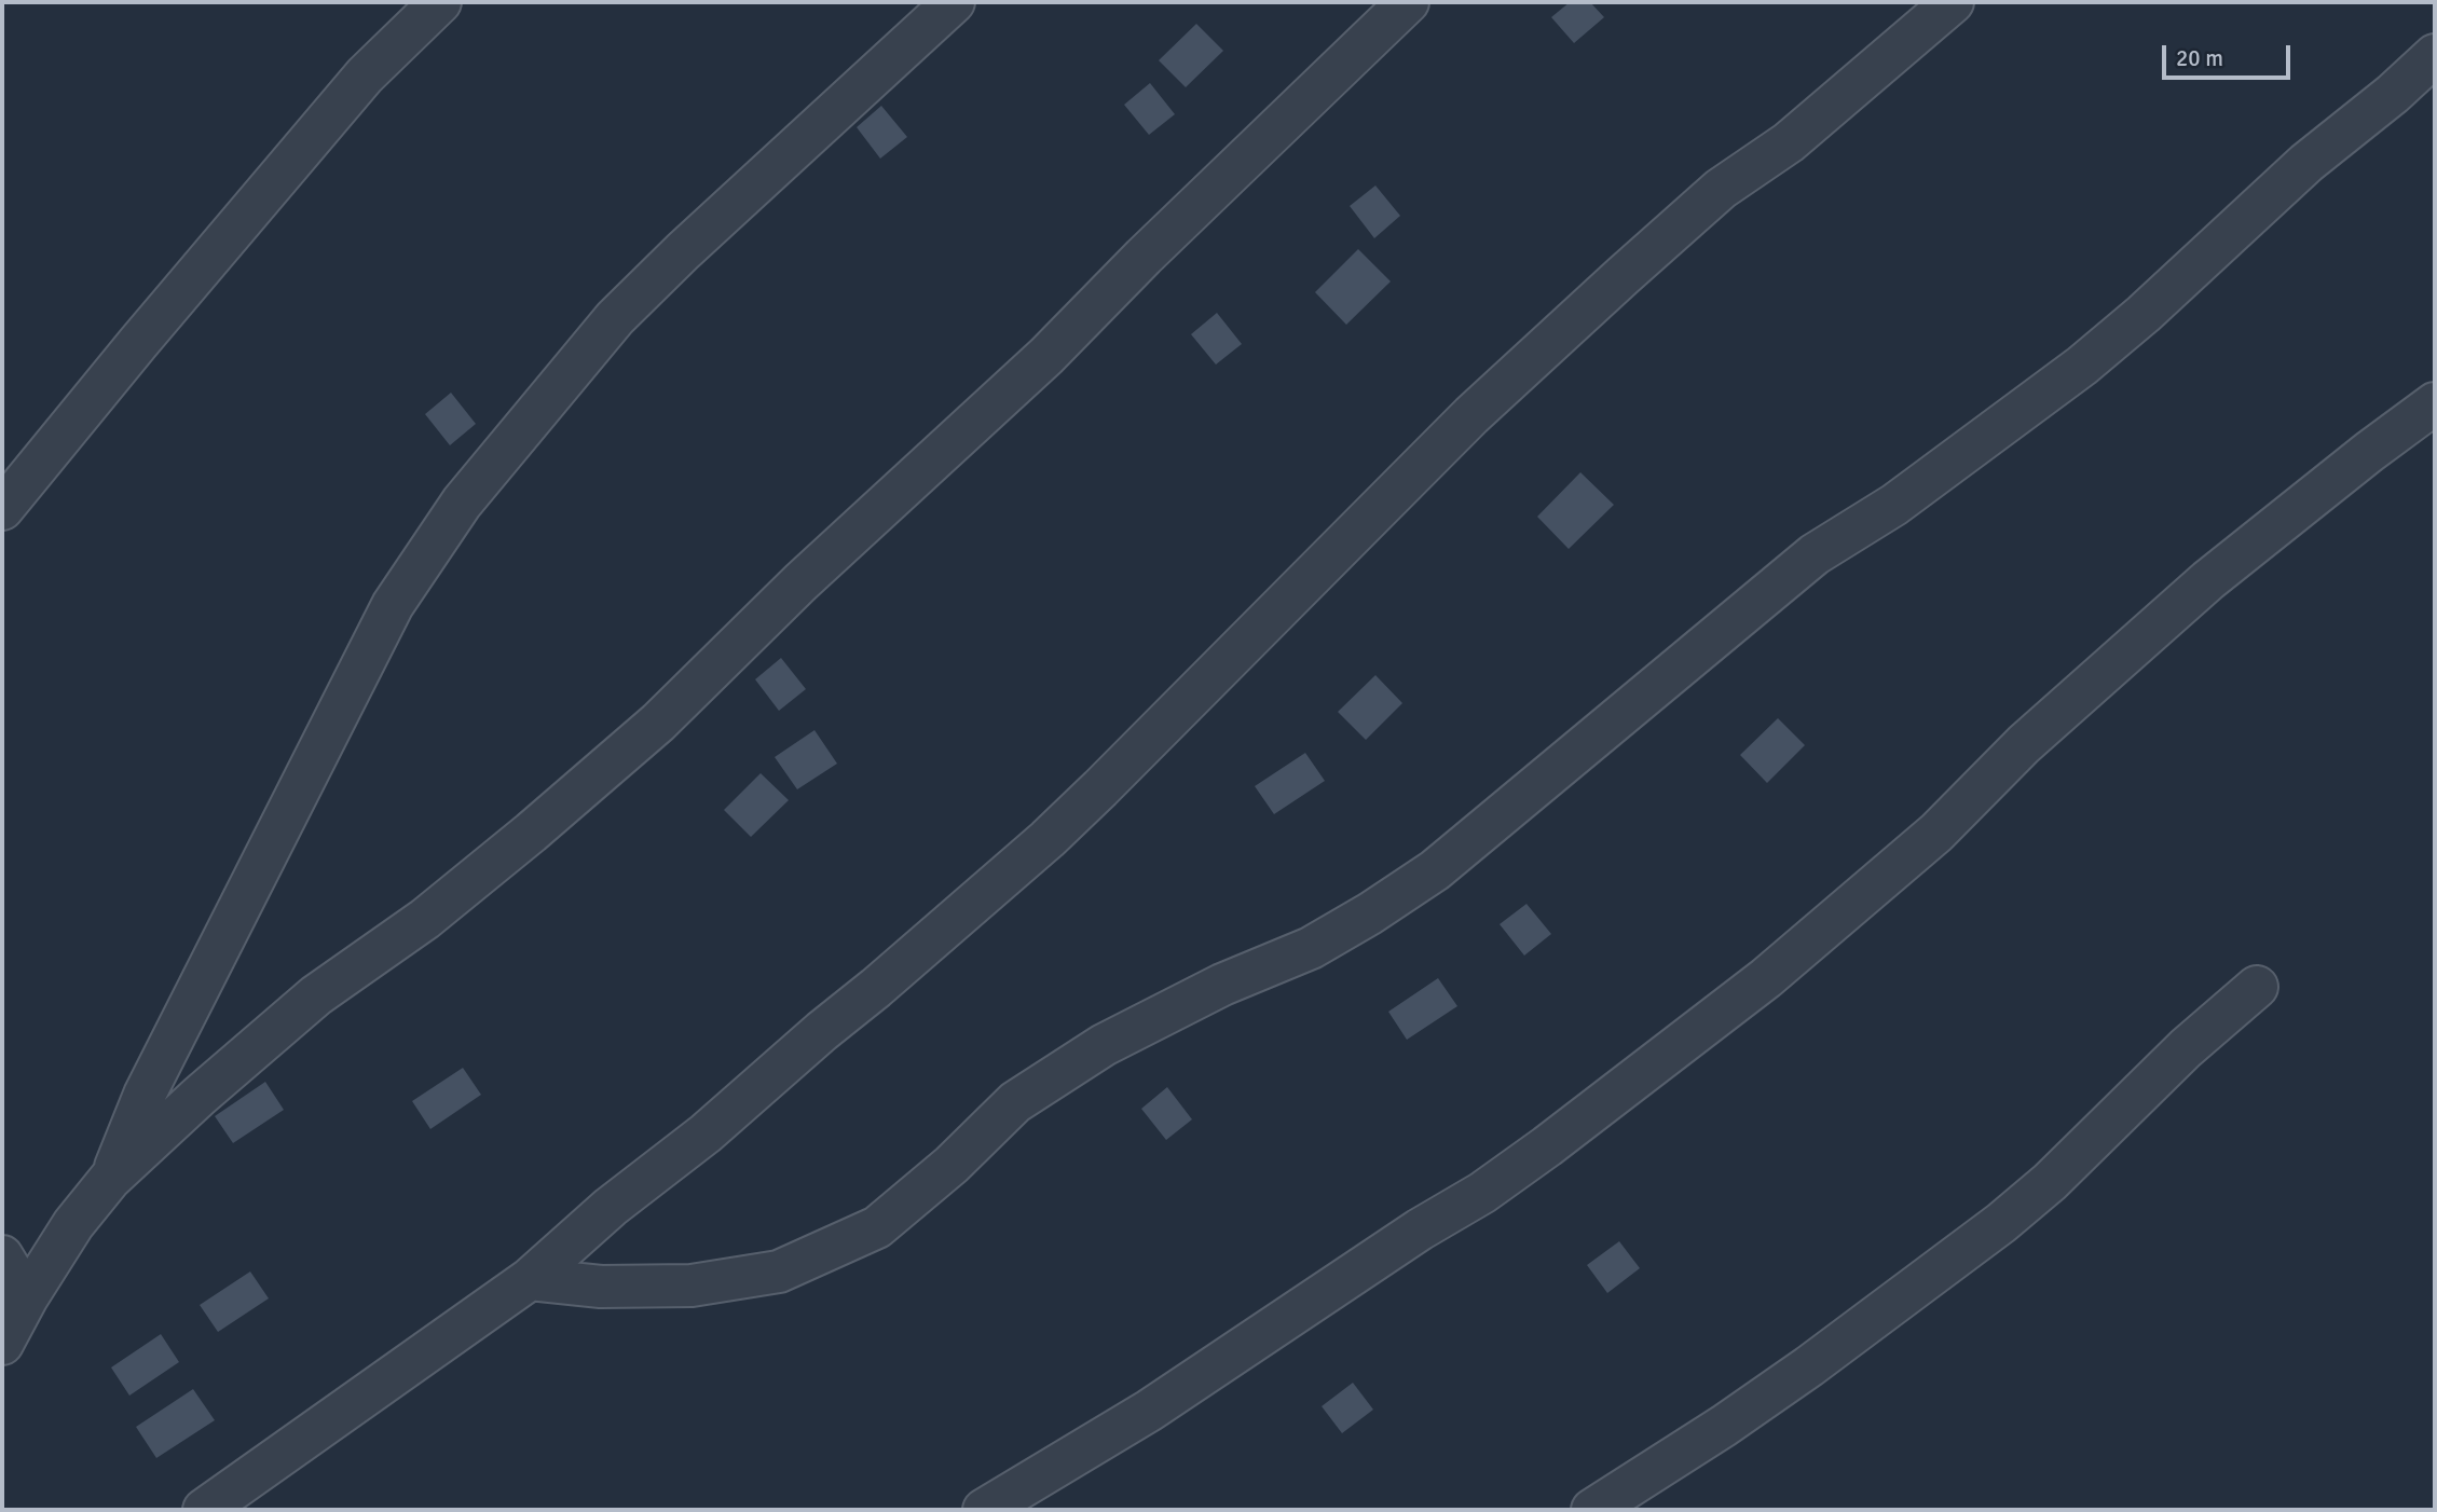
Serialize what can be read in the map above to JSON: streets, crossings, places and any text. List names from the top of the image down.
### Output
{
  "scale_bar": "20 m"
}
